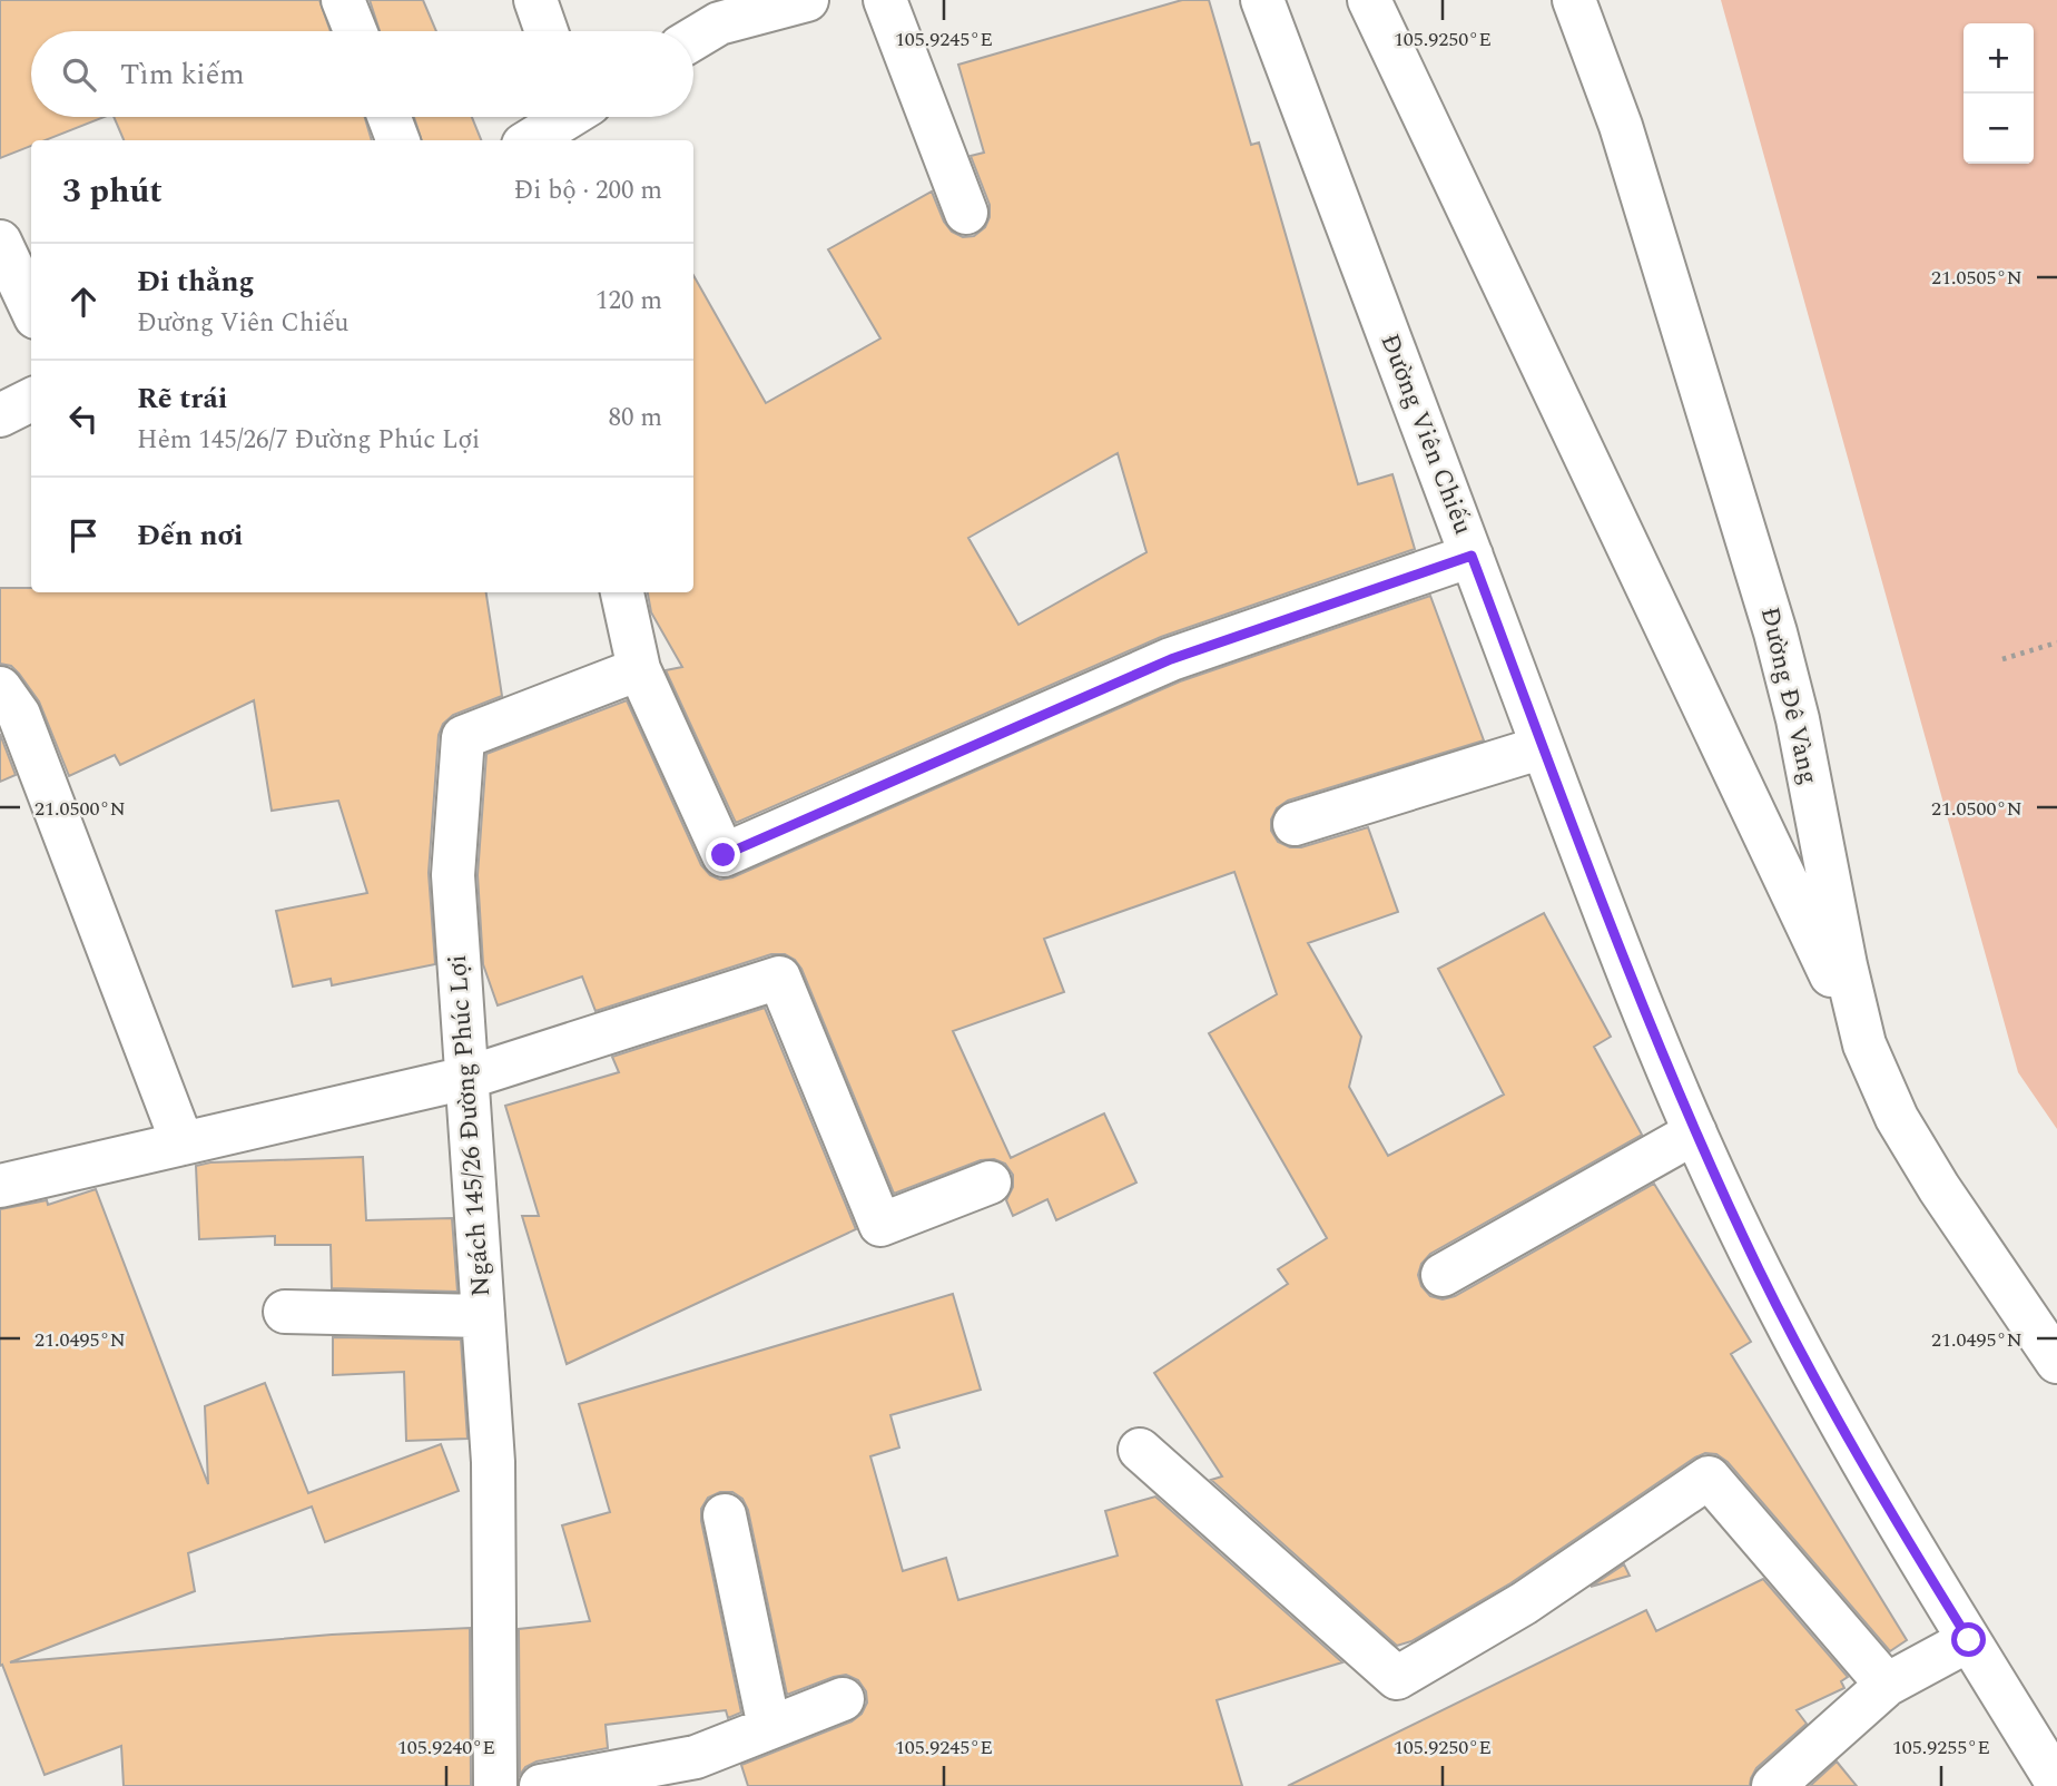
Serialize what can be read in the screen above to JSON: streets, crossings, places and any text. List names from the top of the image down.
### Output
{
  "streets": {
    "main road": ["Đường Viên Chiếu", "Đường Đê Vàng", "Ngách 145/26 Đường Phúc Lợi"]
  },
  "page": {
    "map_buttons": ["+", "−"],
    "search": "Tìm kiếm",
    "heading": ["3 phút", "Đi bộ · 200 m"],
    "list": [
      ["Đi thẳng", "Đường Viên Chiếu", "120 m"],
      ["Rẽ trái", "Hẻm 145/26/7 Đường Phúc Lợi", "80 m"],
      "Đến nơi"
    ]
  },
  "coordinates": [
    "105.9245°E",
    "105.9250°E",
    "21.0505°N",
    "21.0500°N",
    "21.0495°N",
    "105.9240°E",
    "105.9255°E"
  ]
}
